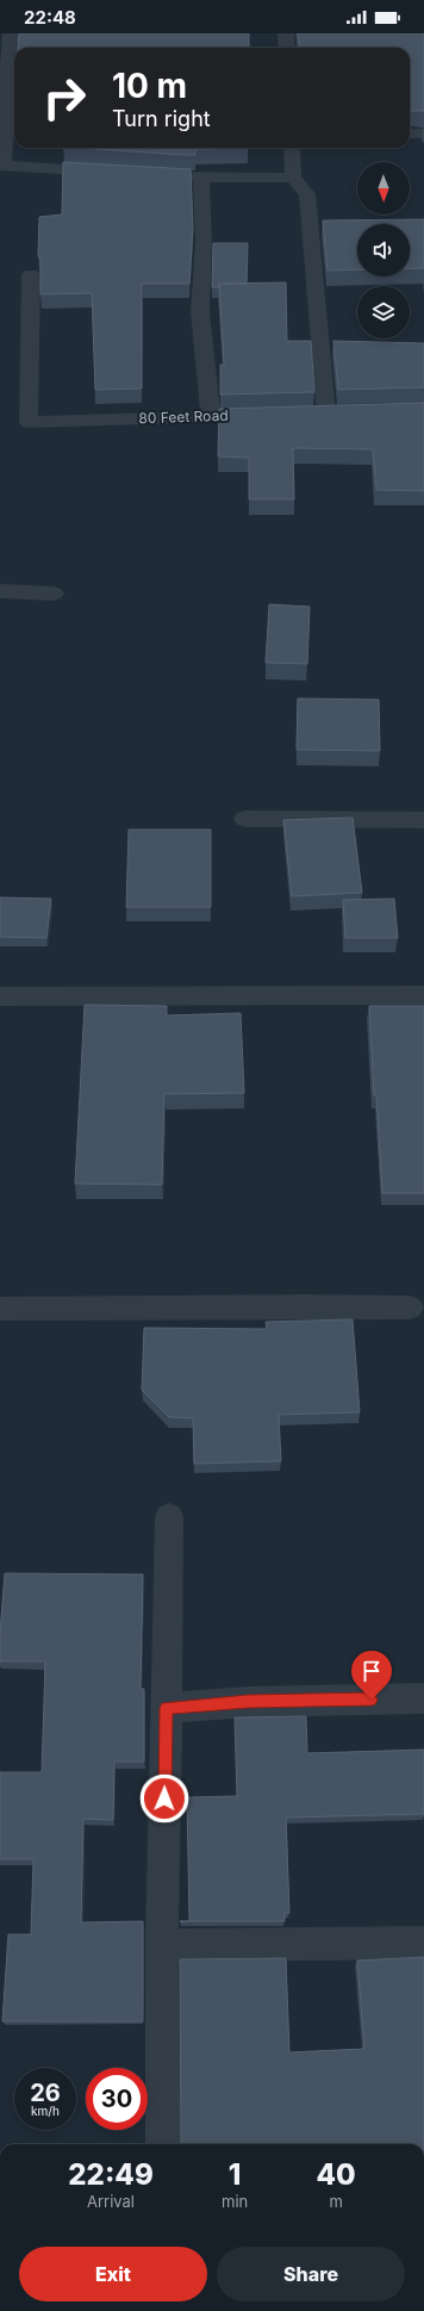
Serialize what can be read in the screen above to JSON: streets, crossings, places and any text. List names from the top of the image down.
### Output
{
  "streets": {
    "street": ["80 Feet Road"]
  },
  "north": "bottom",
  "page": {
    "status": "22:48",
    "turn": ["10 m", "Turn right"],
    "speed": "26 km/h",
    "limit": "30",
    "eta": [
      "22:49",
      "Arrival",
      "1",
      "min",
      "40",
      "m"
    ],
    "buttons": ["Exit", "Share"]
  }
}
